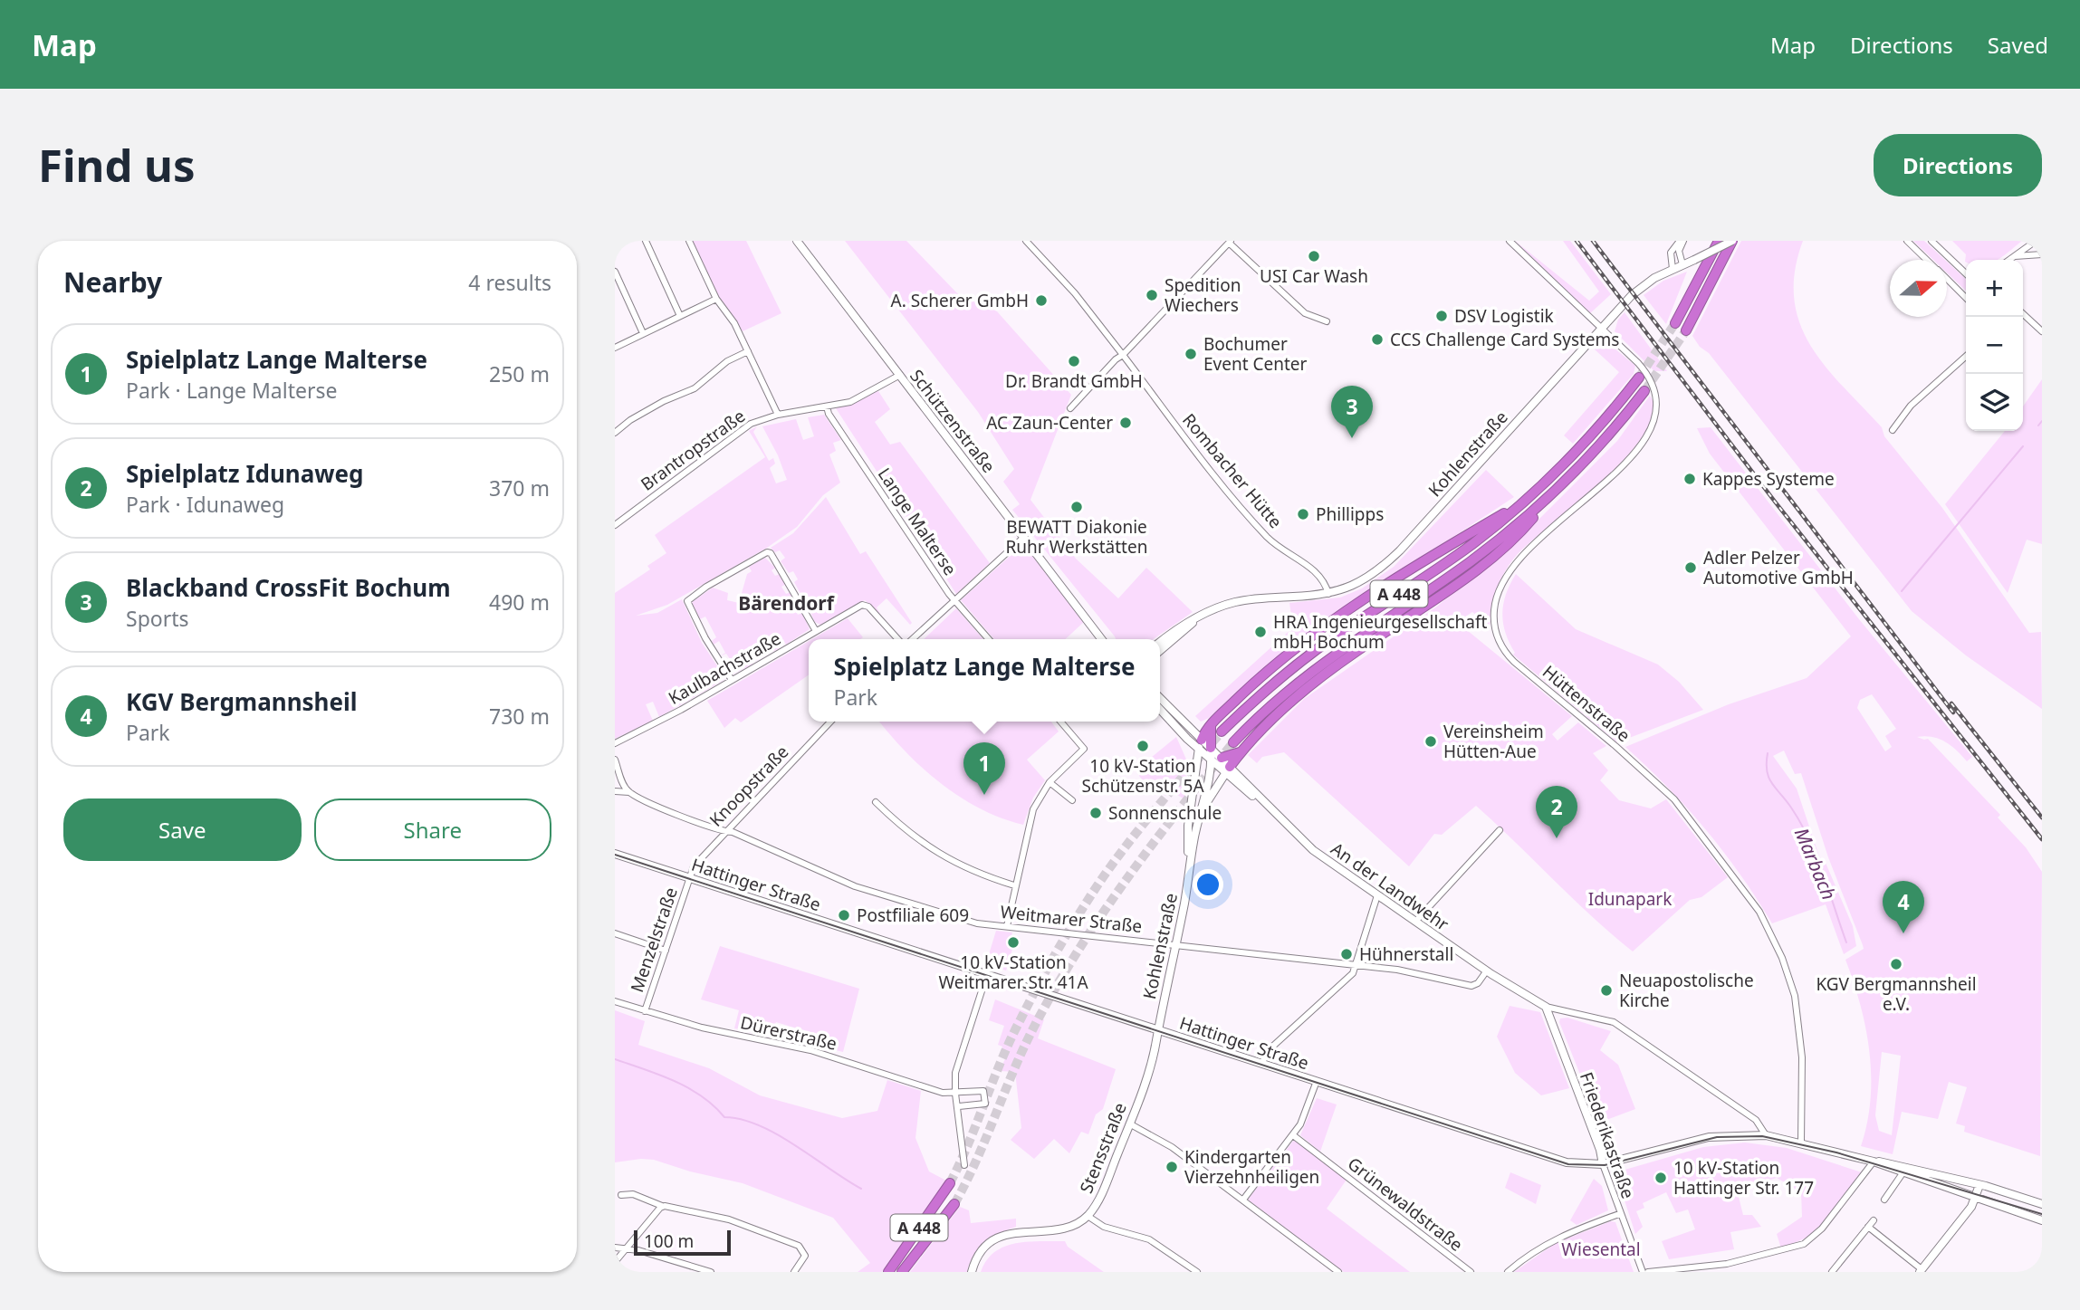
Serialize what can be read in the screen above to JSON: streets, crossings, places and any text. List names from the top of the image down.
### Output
{
  "streets": {
    "highway": ["A 448"],
    "street": [
      "Schützenstraße",
      "Brantropstraße",
      "Kohlenstraße",
      "Rombacher Hütte",
      "Lange Malterse",
      "Kaulbachstraße",
      "Hüttenstraße",
      "Knoopstraße",
      "Hattinger Straße",
      "An der Landwehr",
      "Weitmarer Straße",
      "Menzelstraße",
      "Dürerstraße",
      "Friederikastraße",
      "Stensstraße",
      "Grünewaldstraße"
    ]
  },
  "crossings": [
    ["Schützenstraße", "Brantropstraße"],
    ["Brantropstraße", "Lange Malterse"],
    ["Kohlenstraße", "Rombacher Hütte"],
    ["Kohlenstraße", "Hüttenstraße"],
    ["Kohlenstraße", "Hattinger Straße"],
    ["Kohlenstraße", "An der Landwehr"],
    ["Kohlenstraße", "Weitmarer Straße"],
    ["Kohlenstraße", "Stensstraße"],
    ["Hüttenstraße", "Hattinger Straße"],
    ["Knoopstraße", "Hattinger Straße"],
    ["Knoopstraße", "Weitmarer Straße"],
    ["Knoopstraße", "Menzelstraße"],
    ["Hattinger Straße", "An der Landwehr"],
    ["Hattinger Straße", "Menzelstraße"],
    ["Hattinger Straße", "Friederikastraße"],
    ["Hattinger Straße", "Stensstraße"],
    ["An der Landwehr", "Weitmarer Straße"],
    ["An der Landwehr", "Friederikastraße"],
    ["Menzelstraße", "Dürerstraße"]
  ],
  "districts": ["Bärendorf"],
  "water": ["Marbach"],
  "parks": ["Idunapark", "Wiesental"],
  "places": [
    "USI Car Wash",
    "Spedition Wiechers",
    "A. Scherer GmbH",
    "DSV Logistik",
    "CCS Challenge Card Systems",
    "Bochumer Event Center",
    "Dr. Brandt GmbH",
    "AC Zaun-Center",
    "Kappes Systeme",
    "BEWATT Diakonie Ruhr Werkstätten",
    "Phillipps",
    "Adler Pelzer Automotive GmbH",
    "HRA Ingenieurgesellschaft mbH Bochum",
    "Vereinsheim Hütten-Aue",
    "10 kV-Station Schützenstr. 5A",
    "Sonnenschule",
    "Postfiliale 609",
    "10 kV-Station Weitmarer Str. 41A",
    "Hühnerstall",
    "KGV Bergmannsheil e.V.",
    "Neuapostolische Kirche",
    "Kindergarten Vierzehnheiligen",
    "10 kV-Station Hattinger Str. 177"
  ],
  "scale_bar": "100 m",
  "north": "right",
  "page": {
    "header": "Map",
    "nav": ["Map", "Directions", "Saved"],
    "buttons": [
      "Directions",
      ["Save", "Share"]
    ],
    "title": "Find us",
    "heading": ["Nearby", "4 results"],
    "map_buttons": ["+", "−"],
    "list": [
      {
        "mark": "1",
        "name": "Spielplatz Lange Malterse",
        "note": "Park · Lange Malterse",
        "value": "250 m"
      },
      {
        "mark": "2",
        "name": "Spielplatz Idunaweg",
        "note": "Park · Idunaweg",
        "value": "370 m"
      },
      {
        "mark": "3",
        "name": "Blackband CrossFit Bochum",
        "note": "Sports",
        "value": "490 m"
      },
      {
        "mark": "4",
        "name": "KGV Bergmannsheil",
        "note": "Park",
        "value": "730 m"
      }
    ],
    "pins": [
      "3",
      "1",
      "2",
      "4"
    ],
    "popup": ["Spielplatz Lange Malterse", "Park"],
    "scale": "100 m"
  }
}
